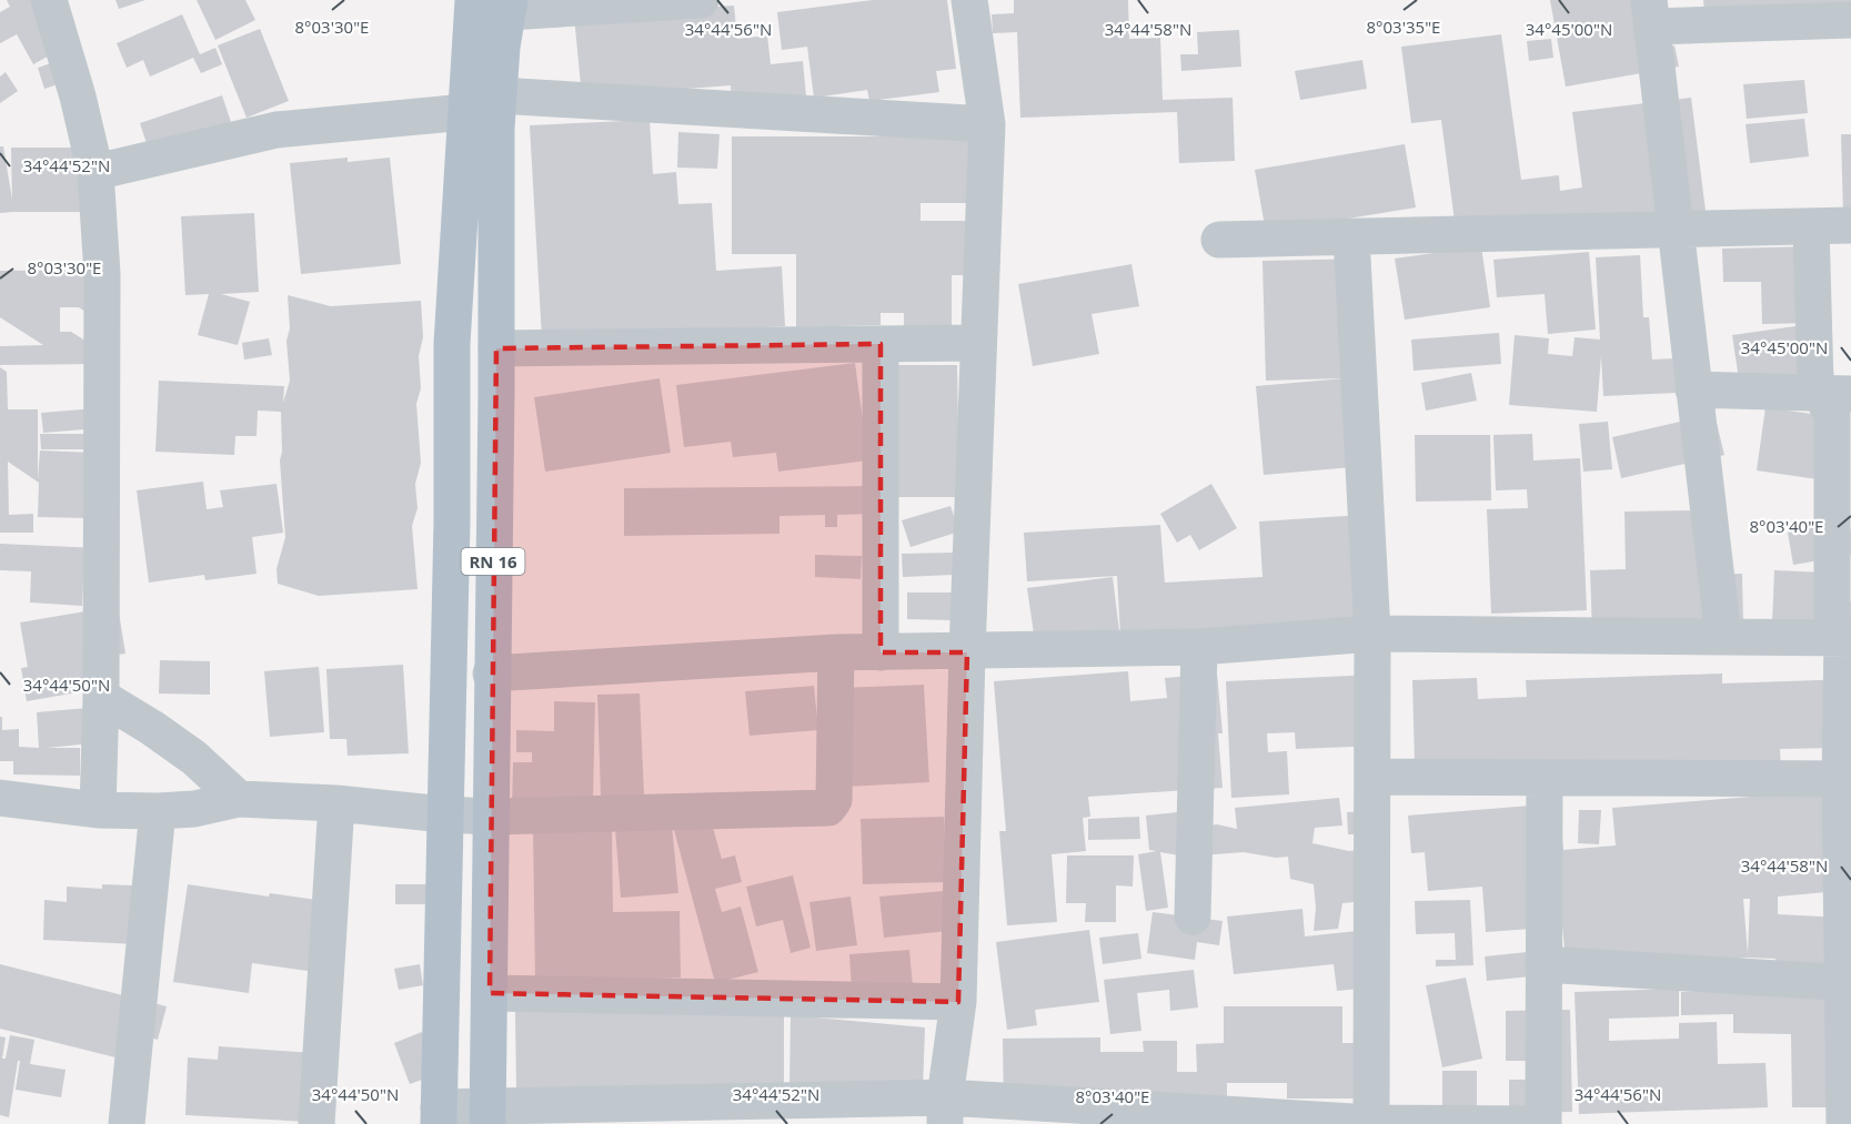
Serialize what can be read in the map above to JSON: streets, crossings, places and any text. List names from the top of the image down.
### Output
{
  "streets": {
    "main road": ["RN 16"]
  },
  "coordinates": [
    "8°03'30\"E",
    "8°03'35\"E",
    "34°44'56\"N",
    "34°44'58\"N",
    "34°45'00\"N",
    "34°44'52\"N",
    "8°03'40\"E",
    "34°44'50\"N"
  ]
}
